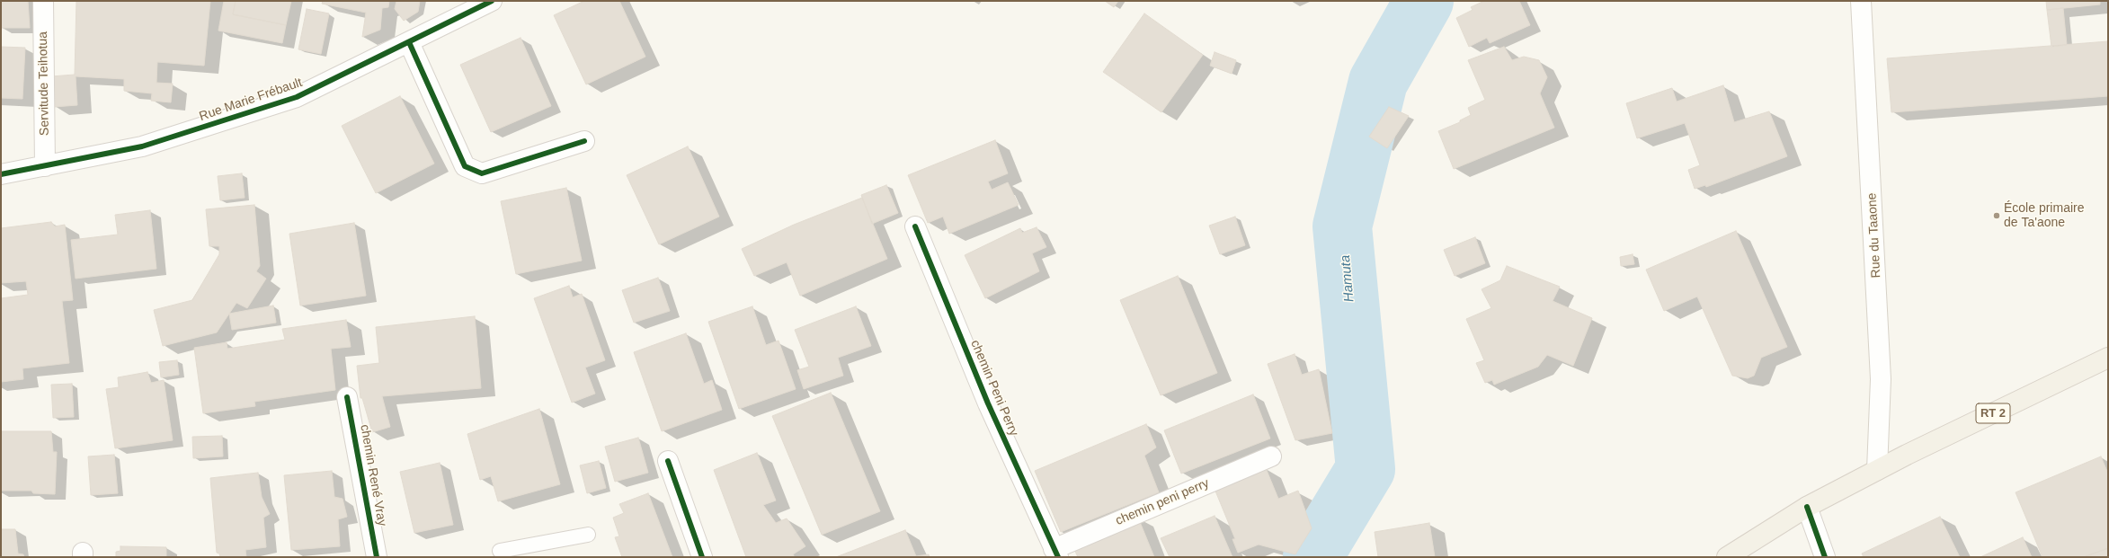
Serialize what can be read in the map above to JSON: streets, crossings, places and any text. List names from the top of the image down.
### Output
{
  "streets": {
    "main road": ["RT 2"],
    "street": [
      "Servitude Teihotua",
      "Rue Marie Frébault",
      "Rue du Taaone",
      "chemin Peni Perry",
      "chemin René Vray",
      "chemin peni perry"
    ]
  },
  "crossings": [
    ["Servitude Teihotua", "Rue Marie Frébault"],
    ["Rue du Taaone", "RT 2"],
    ["chemin Peni Perry", "chemin peni perry"]
  ],
  "water": ["Hamuta"],
  "places": ["École primaire de Ta'aone"]
}
